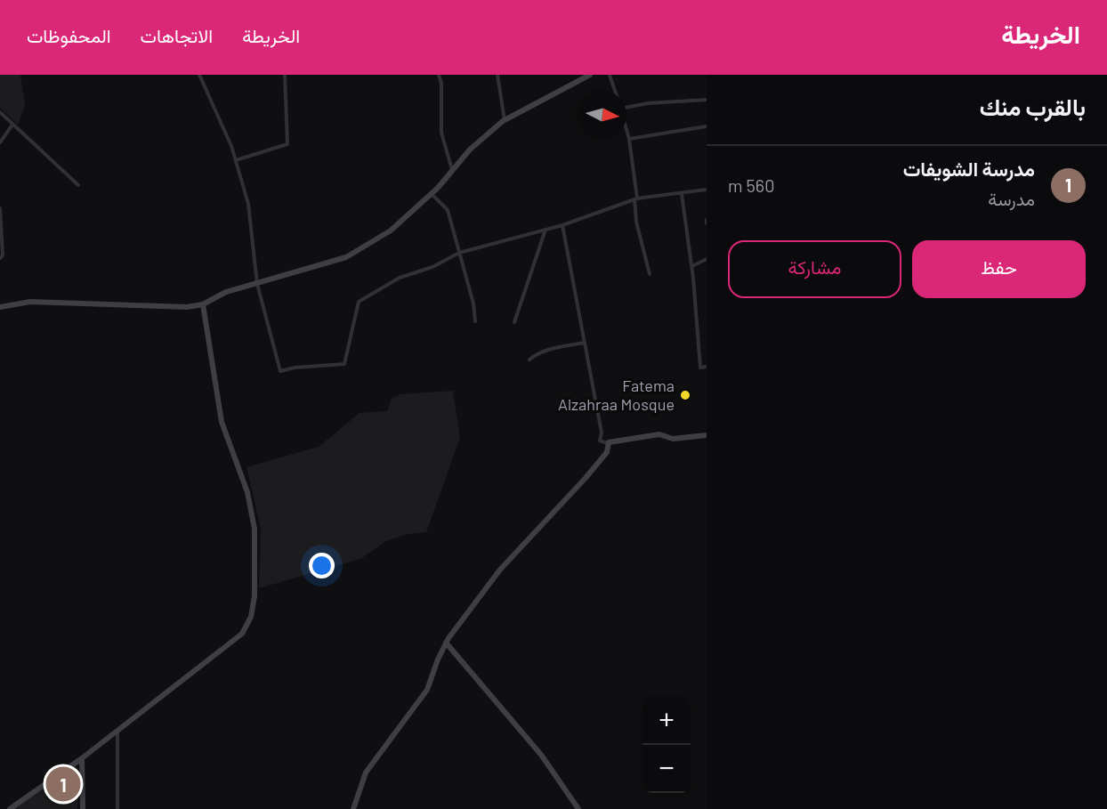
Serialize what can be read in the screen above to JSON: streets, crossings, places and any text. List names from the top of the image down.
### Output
{
  "places": ["Fatema Alzahraa Mosque"],
  "north": "right",
  "page": {
    "header": "الخريطة",
    "nav": ["الخريطة", "الاتجاهات", "المحفوظات"],
    "heading": "بالقرب منك",
    "list": [
      {
        "mark": "1",
        "name": "مدرسة الشويفات",
        "note": "مدرسة",
        "value": "560 m"
      }
    ],
    "buttons": ["حفظ", "مشاركة"],
    "map_buttons": ["+", "−"],
    "pins": "1"
  }
}
